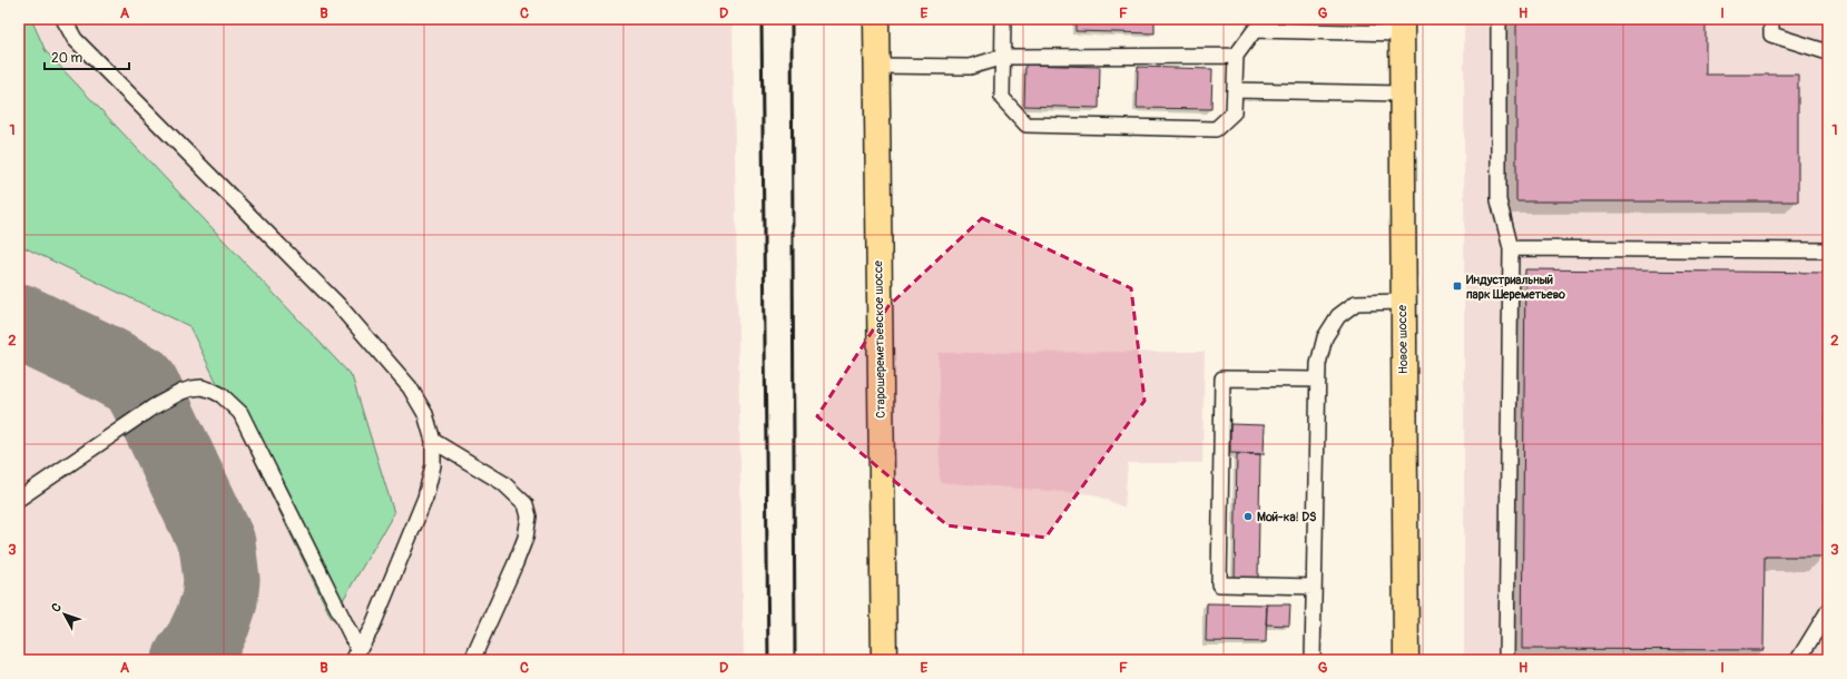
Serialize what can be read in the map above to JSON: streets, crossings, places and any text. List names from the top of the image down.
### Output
{
  "streets": {
    "main road": ["Старошереметьевское шоссе", "Новое шоссе"]
  },
  "places": {
    "transit": ["Индустриальный парк Шереметьево"],
    "other": ["Мой-ка! DS"]
  },
  "scale_bar": "20 m",
  "north": "top left",
  "grid": {
    "columns": [
      "A",
      "B",
      "C",
      "D",
      "E",
      "F",
      "G",
      "H",
      "I"
    ],
    "rows": ["1", "2", "3"]
  }
}
